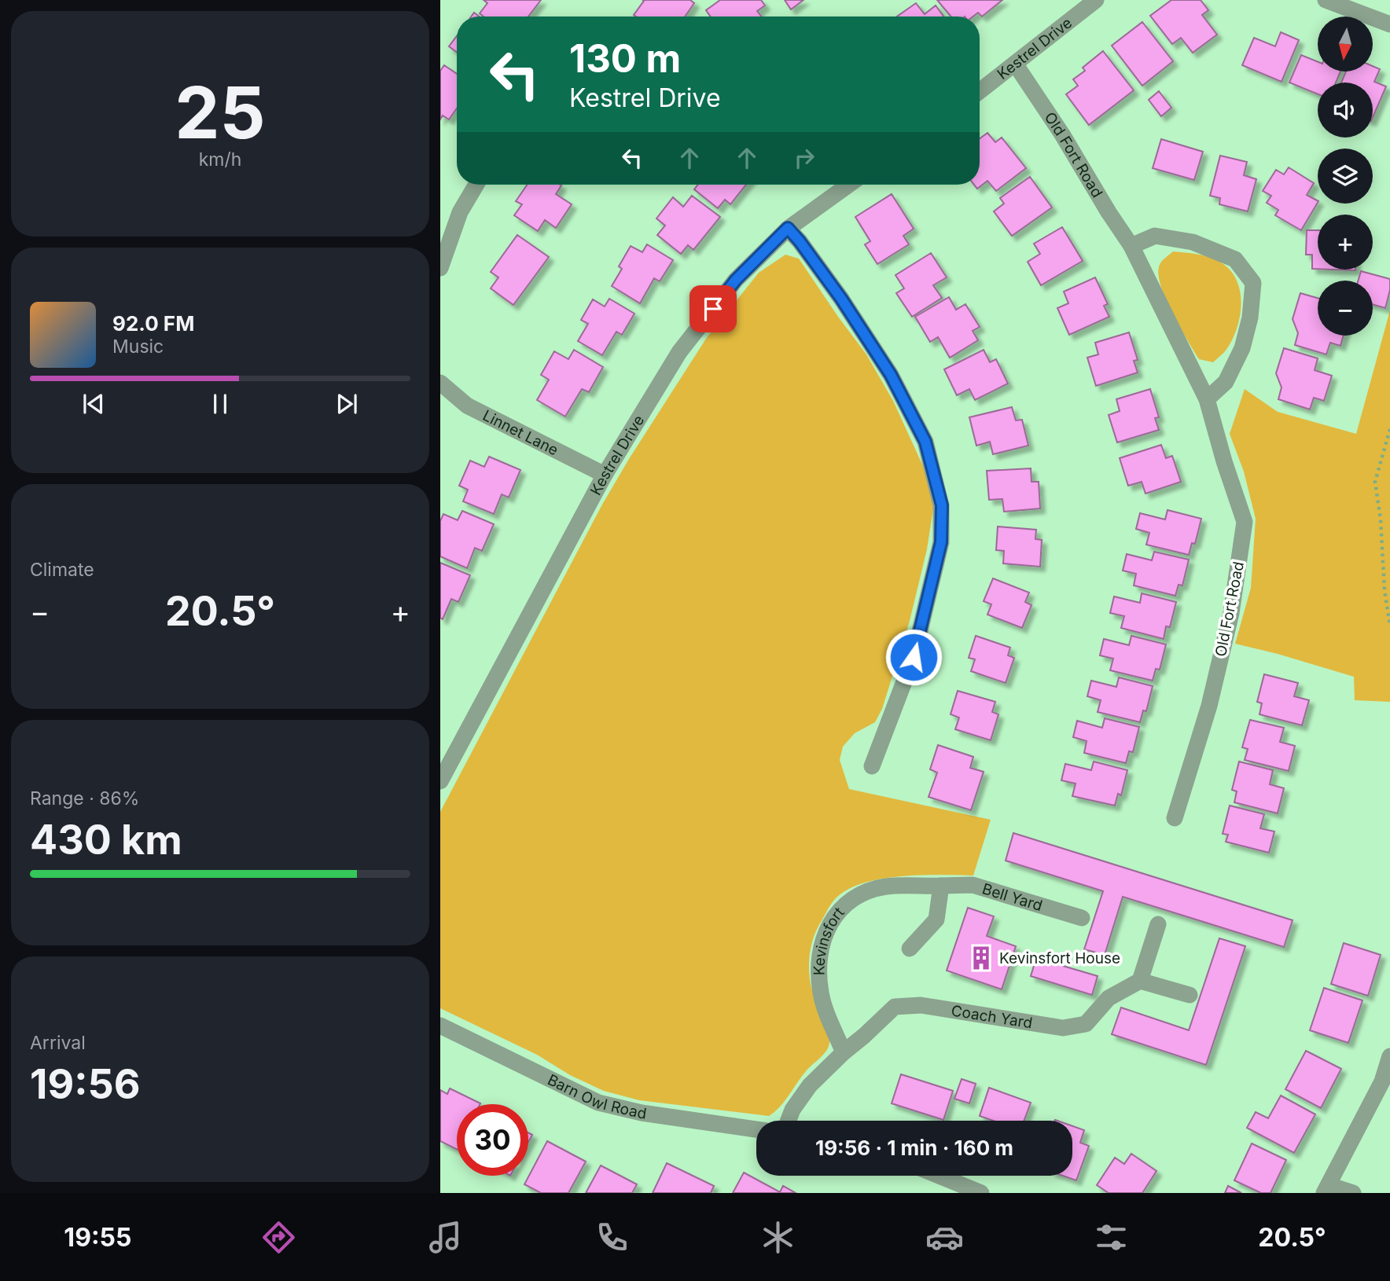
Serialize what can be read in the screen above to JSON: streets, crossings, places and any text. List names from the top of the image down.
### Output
{
  "streets": {
    "street": [
      "Kestrel Drive",
      "Old Fort Road",
      "Linnet Lane",
      "Bell Yard",
      "Kevinsfort",
      "Coach Yard",
      "Barn Owl Road"
    ]
  },
  "crossings": [
    ["Kestrel Drive", "Old Fort Road"],
    ["Kestrel Drive", "Linnet Lane"],
    ["Bell Yard", "Kevinsfort"],
    ["Kevinsfort", "Coach Yard"]
  ],
  "places": {
    "building": ["Kevinsfort House"]
  },
  "north": "bottom",
  "page": {
    "tile": [
      ["25", "km/h"],
      "Climate",
      ["Range · 86%", "430 km"],
      ["Arrival", "19:56"]
    ],
    "map_buttons": ["+", "−"],
    "turn": ["130 m", "Kestrel Drive"],
    "song": ["92.0 FM", "Music"],
    "heat": ["−", "20.5°", "+"],
    "limit": "30",
    "trip": "19:56 · 1 min · 160 m",
    "tabs": ["19:55", "20.5°"]
  }
}
